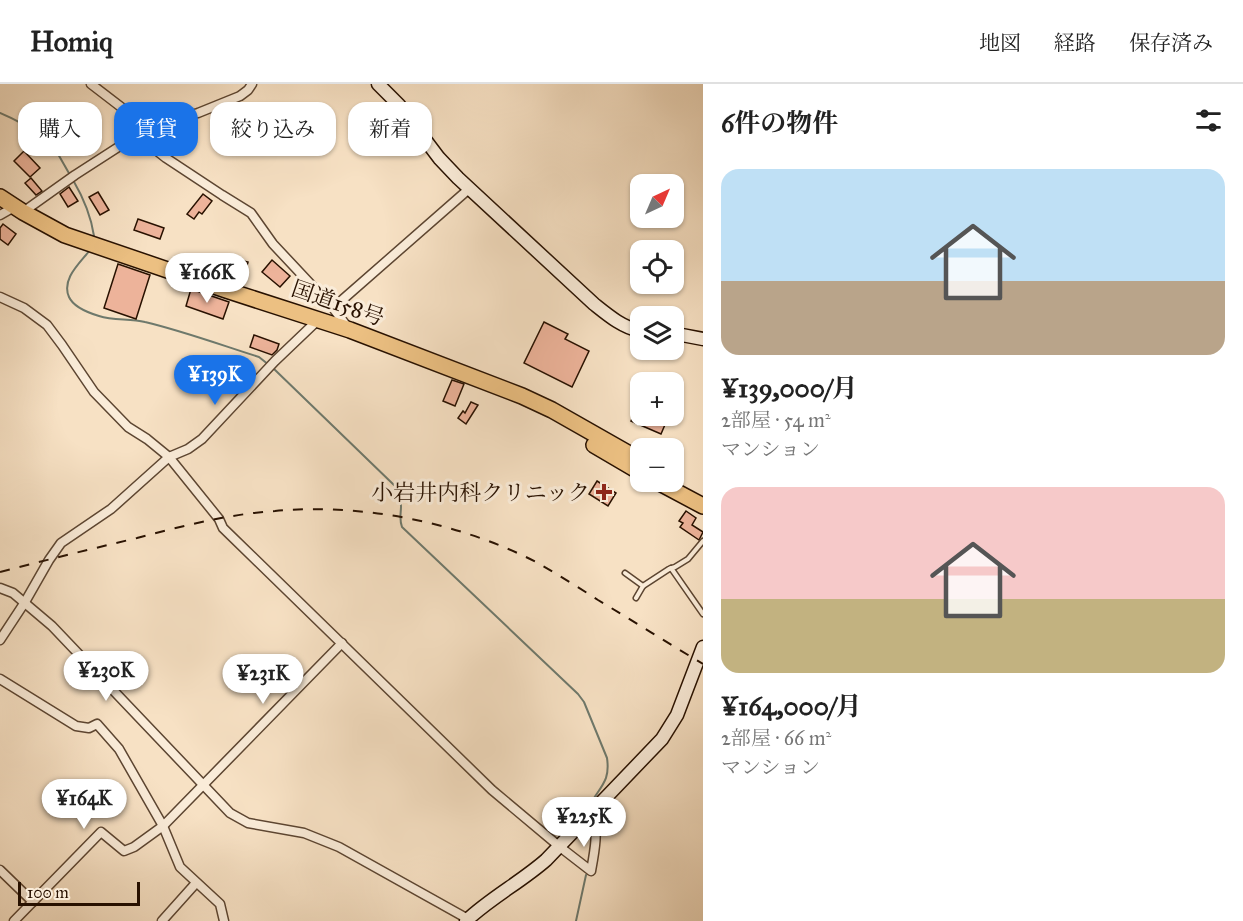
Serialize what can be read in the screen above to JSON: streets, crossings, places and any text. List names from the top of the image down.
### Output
{
  "streets": {
    "highway": ["国道158号"]
  },
  "places": {
    "health": ["小岩井内科クリニック"]
  },
  "scale_bar": "100 m",
  "north": "top right",
  "page": {
    "header": "Homiq",
    "nav": ["地図", "経路", "保存済み"],
    "heading": "6件の物件",
    "chip": [
      "購入",
      "賃貸",
      "絞り込み",
      "新着"
    ],
    "list": [
      {
        "name": "¥139,000/月",
        "note": "2部屋 · 54 m² · マンション"
      },
      {
        "name": "¥164,000/月",
        "note": "2部屋 · 66 m² · マンション"
      }
    ],
    "map_buttons": ["+", "−"],
    "price": [
      "¥166K",
      "¥139K",
      "¥230K",
      "¥231K",
      "¥164K",
      "¥225K"
    ],
    "scale": "100 m"
  }
}
